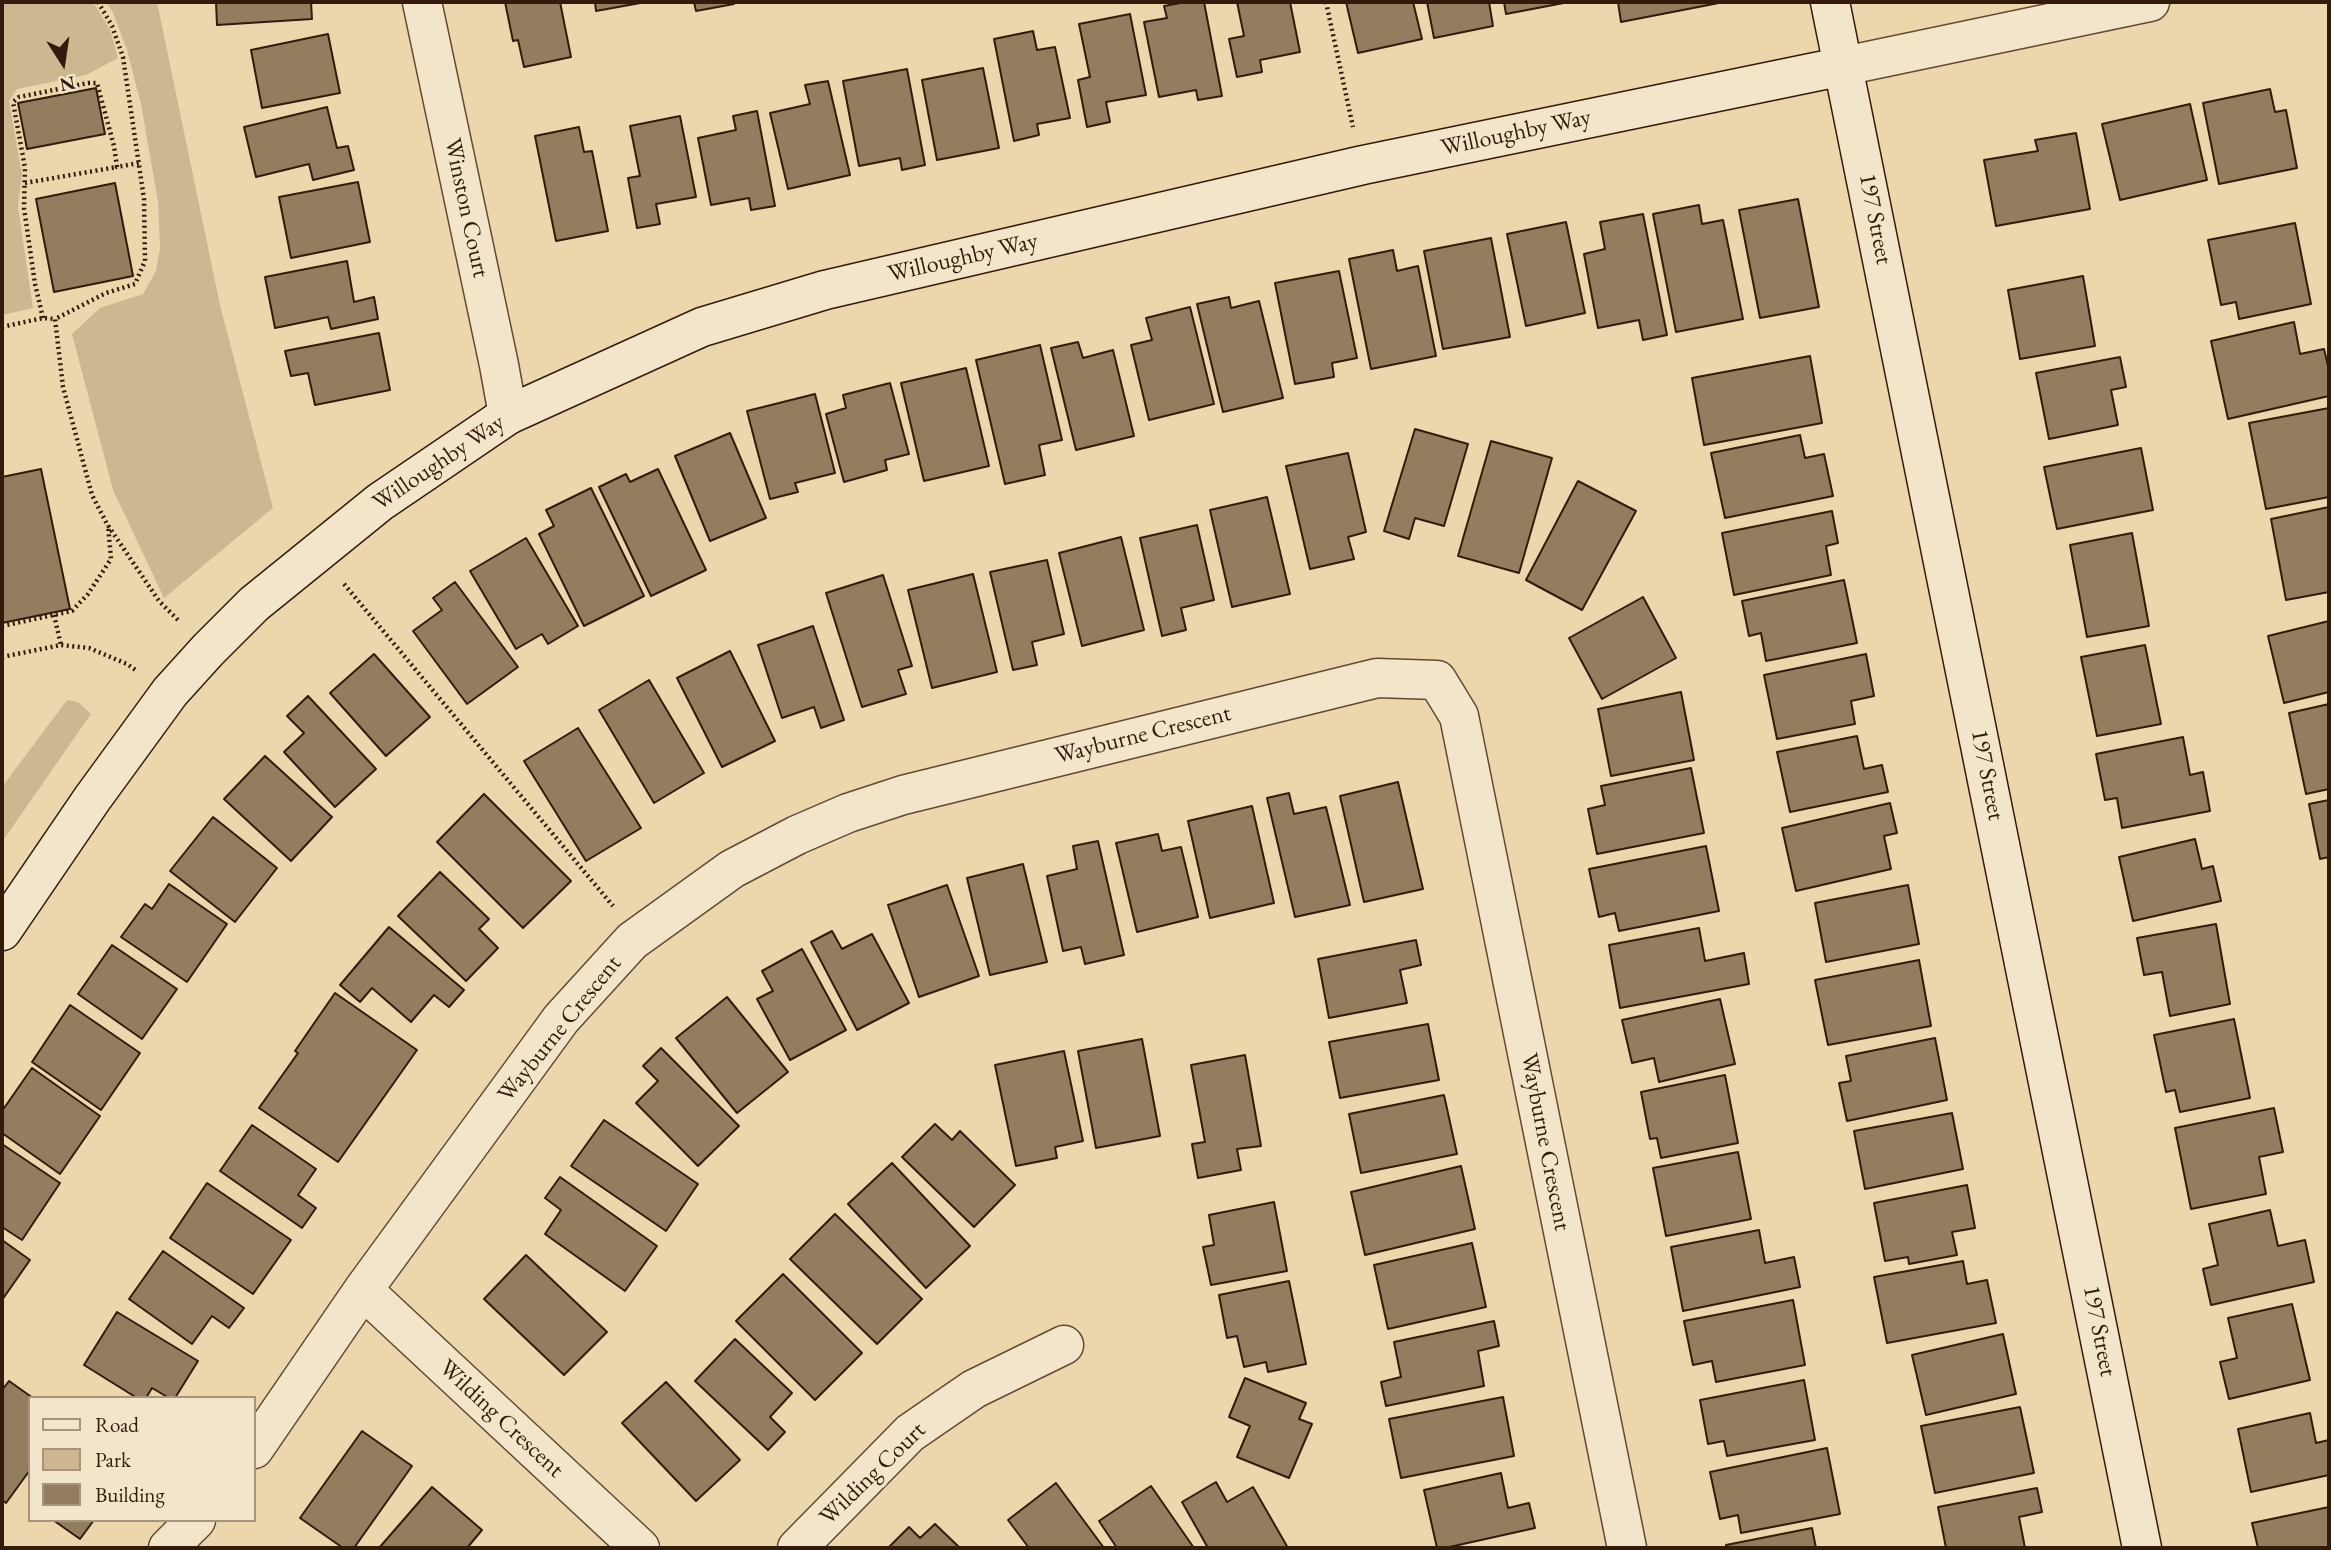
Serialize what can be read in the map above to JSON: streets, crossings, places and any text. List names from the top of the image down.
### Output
{
  "streets": {
    "street": [
      "Willoughby Way",
      "Winston Court",
      "197 Street",
      "Wayburne Crescent",
      "Wilding Crescent",
      "Wilding Court"
    ]
  },
  "crossings": [
    ["Willoughby Way", "Winston Court"],
    ["Willoughby Way", "197 Street"],
    ["Wayburne Crescent", "Wilding Crescent"]
  ],
  "legend": ["Road", "Park", "Building"],
  "north": "bottom"
}
